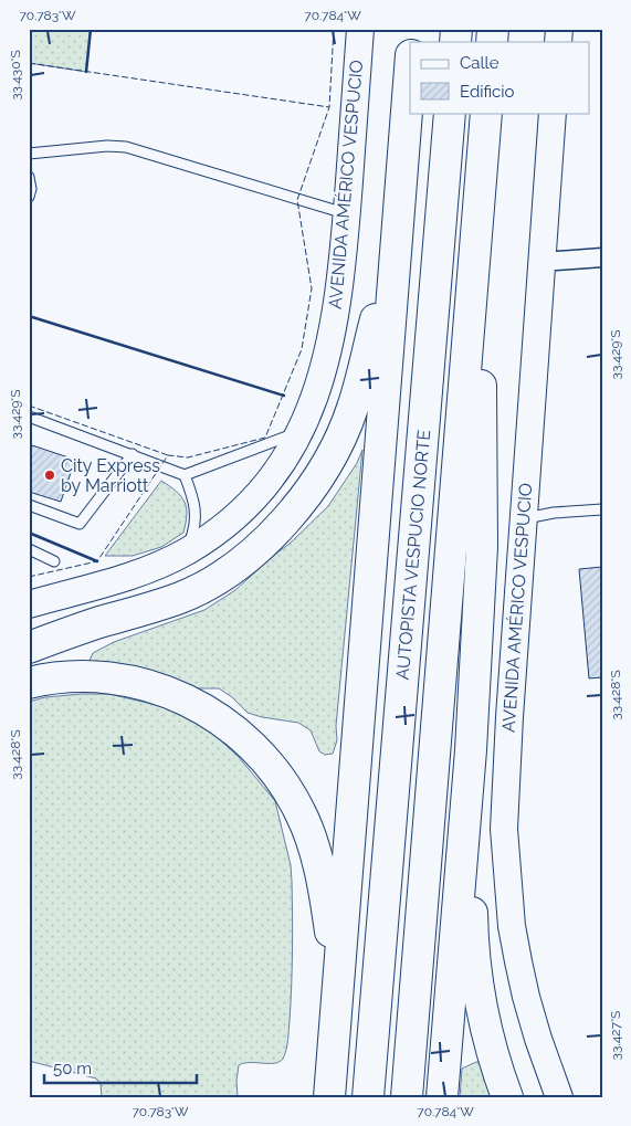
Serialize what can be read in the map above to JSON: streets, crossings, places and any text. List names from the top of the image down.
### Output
{
  "streets": {
    "highway": ["AUTOPISTA VESPUCIO NORTE"],
    "street": ["AVENIDA AMÉRICO VESPUCIO"]
  },
  "places": ["City Express by Marriott"],
  "legend": ["Calle", "Edificio"],
  "scale_bar": "50 m",
  "coordinates": [
    "70.783°W",
    "70.784°W",
    "33.430°S",
    "33.429°S",
    "33.428°S",
    "33.427°S"
  ]
}
